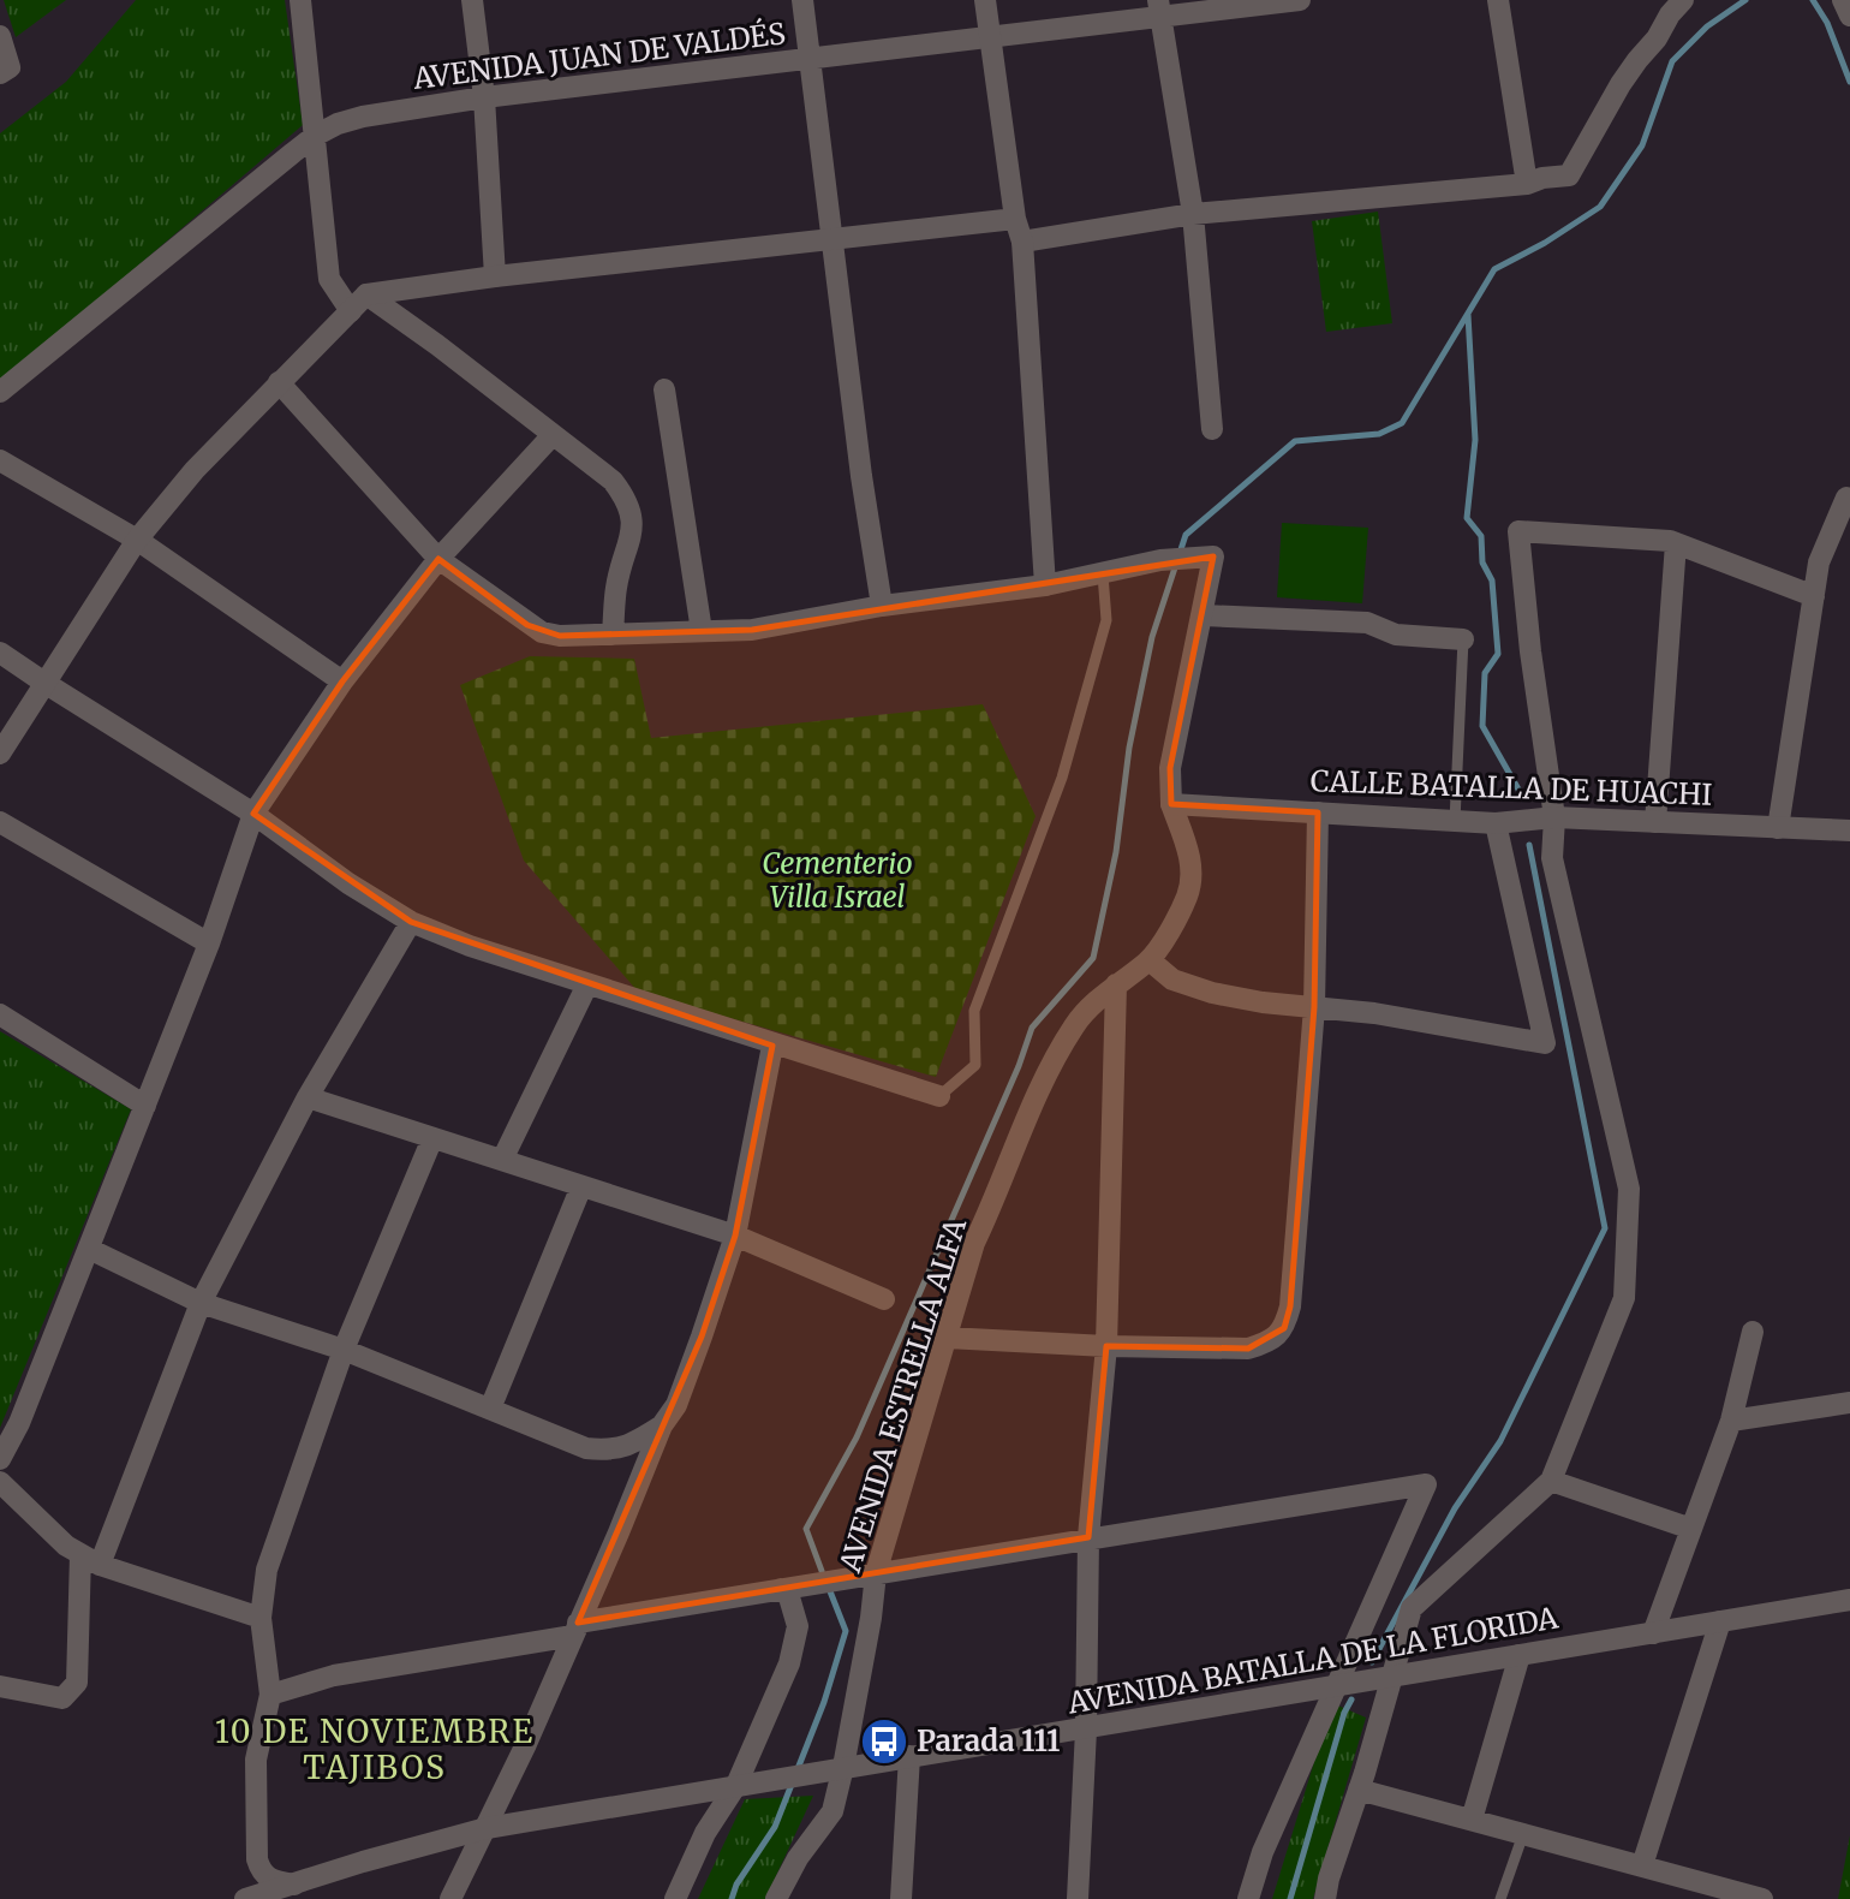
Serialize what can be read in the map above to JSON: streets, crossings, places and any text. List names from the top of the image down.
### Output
{
  "streets": {
    "street": [
      "AVENIDA JUAN DE VALDÉS",
      "CALLE BATALLA DE HUACHI",
      "AVENIDA ESTRELLA ALFA",
      "AVENIDA BATALLA DE LA FLORIDA"
    ]
  },
  "crossings": [
    ["CALLE BATALLA DE HUACHI", "AVENIDA ESTRELLA ALFA"],
    ["AVENIDA ESTRELLA ALFA", "AVENIDA BATALLA DE LA FLORIDA"]
  ],
  "districts": ["10 DE NOVIEMBRE TAJIBOS"],
  "parks": ["Cementerio Villa Israel"],
  "places": {
    "bus stop": ["Parada 111"]
  }
}
